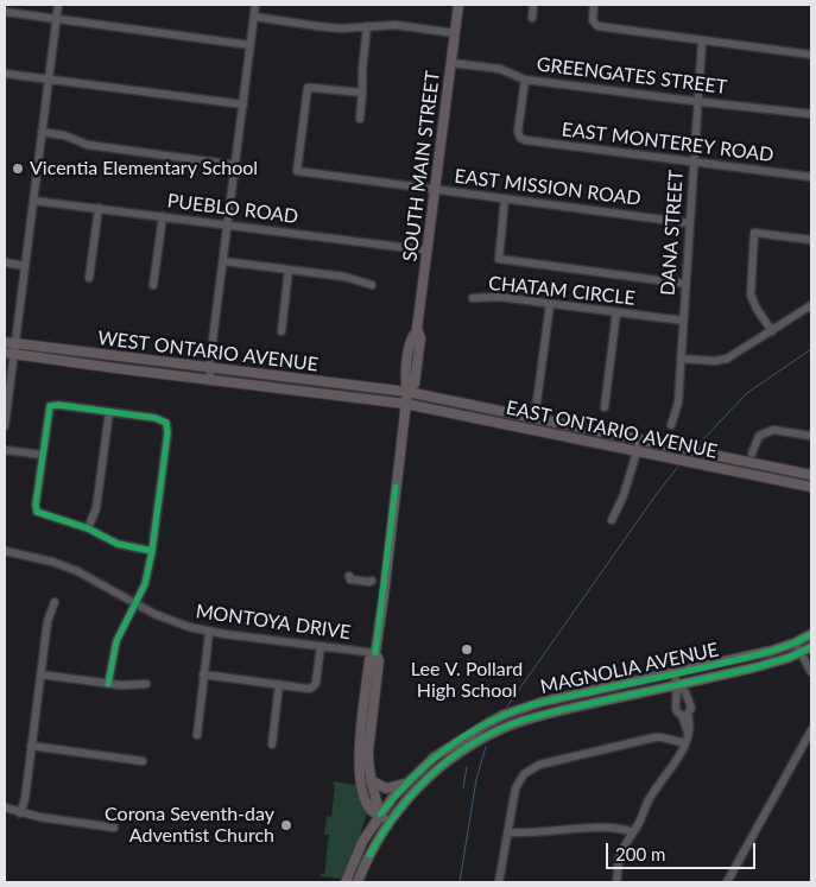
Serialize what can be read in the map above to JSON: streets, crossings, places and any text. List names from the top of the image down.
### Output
{
  "streets": {
    "main road": [
      "SOUTH MAIN STREET",
      "WEST ONTARIO AVENUE",
      "EAST ONTARIO AVENUE",
      "MAGNOLIA AVENUE"
    ],
    "street": [
      "GREENGATES STREET",
      "EAST MONTEREY ROAD",
      "EAST MISSION ROAD",
      "PUEBLO ROAD",
      "DANA STREET",
      "CHATAM CIRCLE",
      "MONTOYA DRIVE"
    ]
  },
  "crossings": [
    ["GREENGATES STREET", "EAST MONTEREY ROAD"],
    ["GREENGATES STREET", "SOUTH MAIN STREET"],
    ["GREENGATES STREET", "DANA STREET"],
    ["EAST MONTEREY ROAD", "DANA STREET"],
    ["SOUTH MAIN STREET", "EAST MISSION ROAD"],
    ["SOUTH MAIN STREET", "PUEBLO ROAD"],
    ["SOUTH MAIN STREET", "WEST ONTARIO AVENUE"],
    ["SOUTH MAIN STREET", "EAST ONTARIO AVENUE"],
    ["SOUTH MAIN STREET", "MONTOYA DRIVE"],
    ["SOUTH MAIN STREET", "MAGNOLIA AVENUE"],
    ["EAST MISSION ROAD", "DANA STREET"],
    ["DANA STREET", "CHATAM CIRCLE"],
    ["WEST ONTARIO AVENUE", "EAST ONTARIO AVENUE"]
  ],
  "places": ["Vicentia Elementary School", "Lee V. Pollard High School", "Corona Seventh-day Adventist Church"],
  "scale_bar": "200 m"
}
